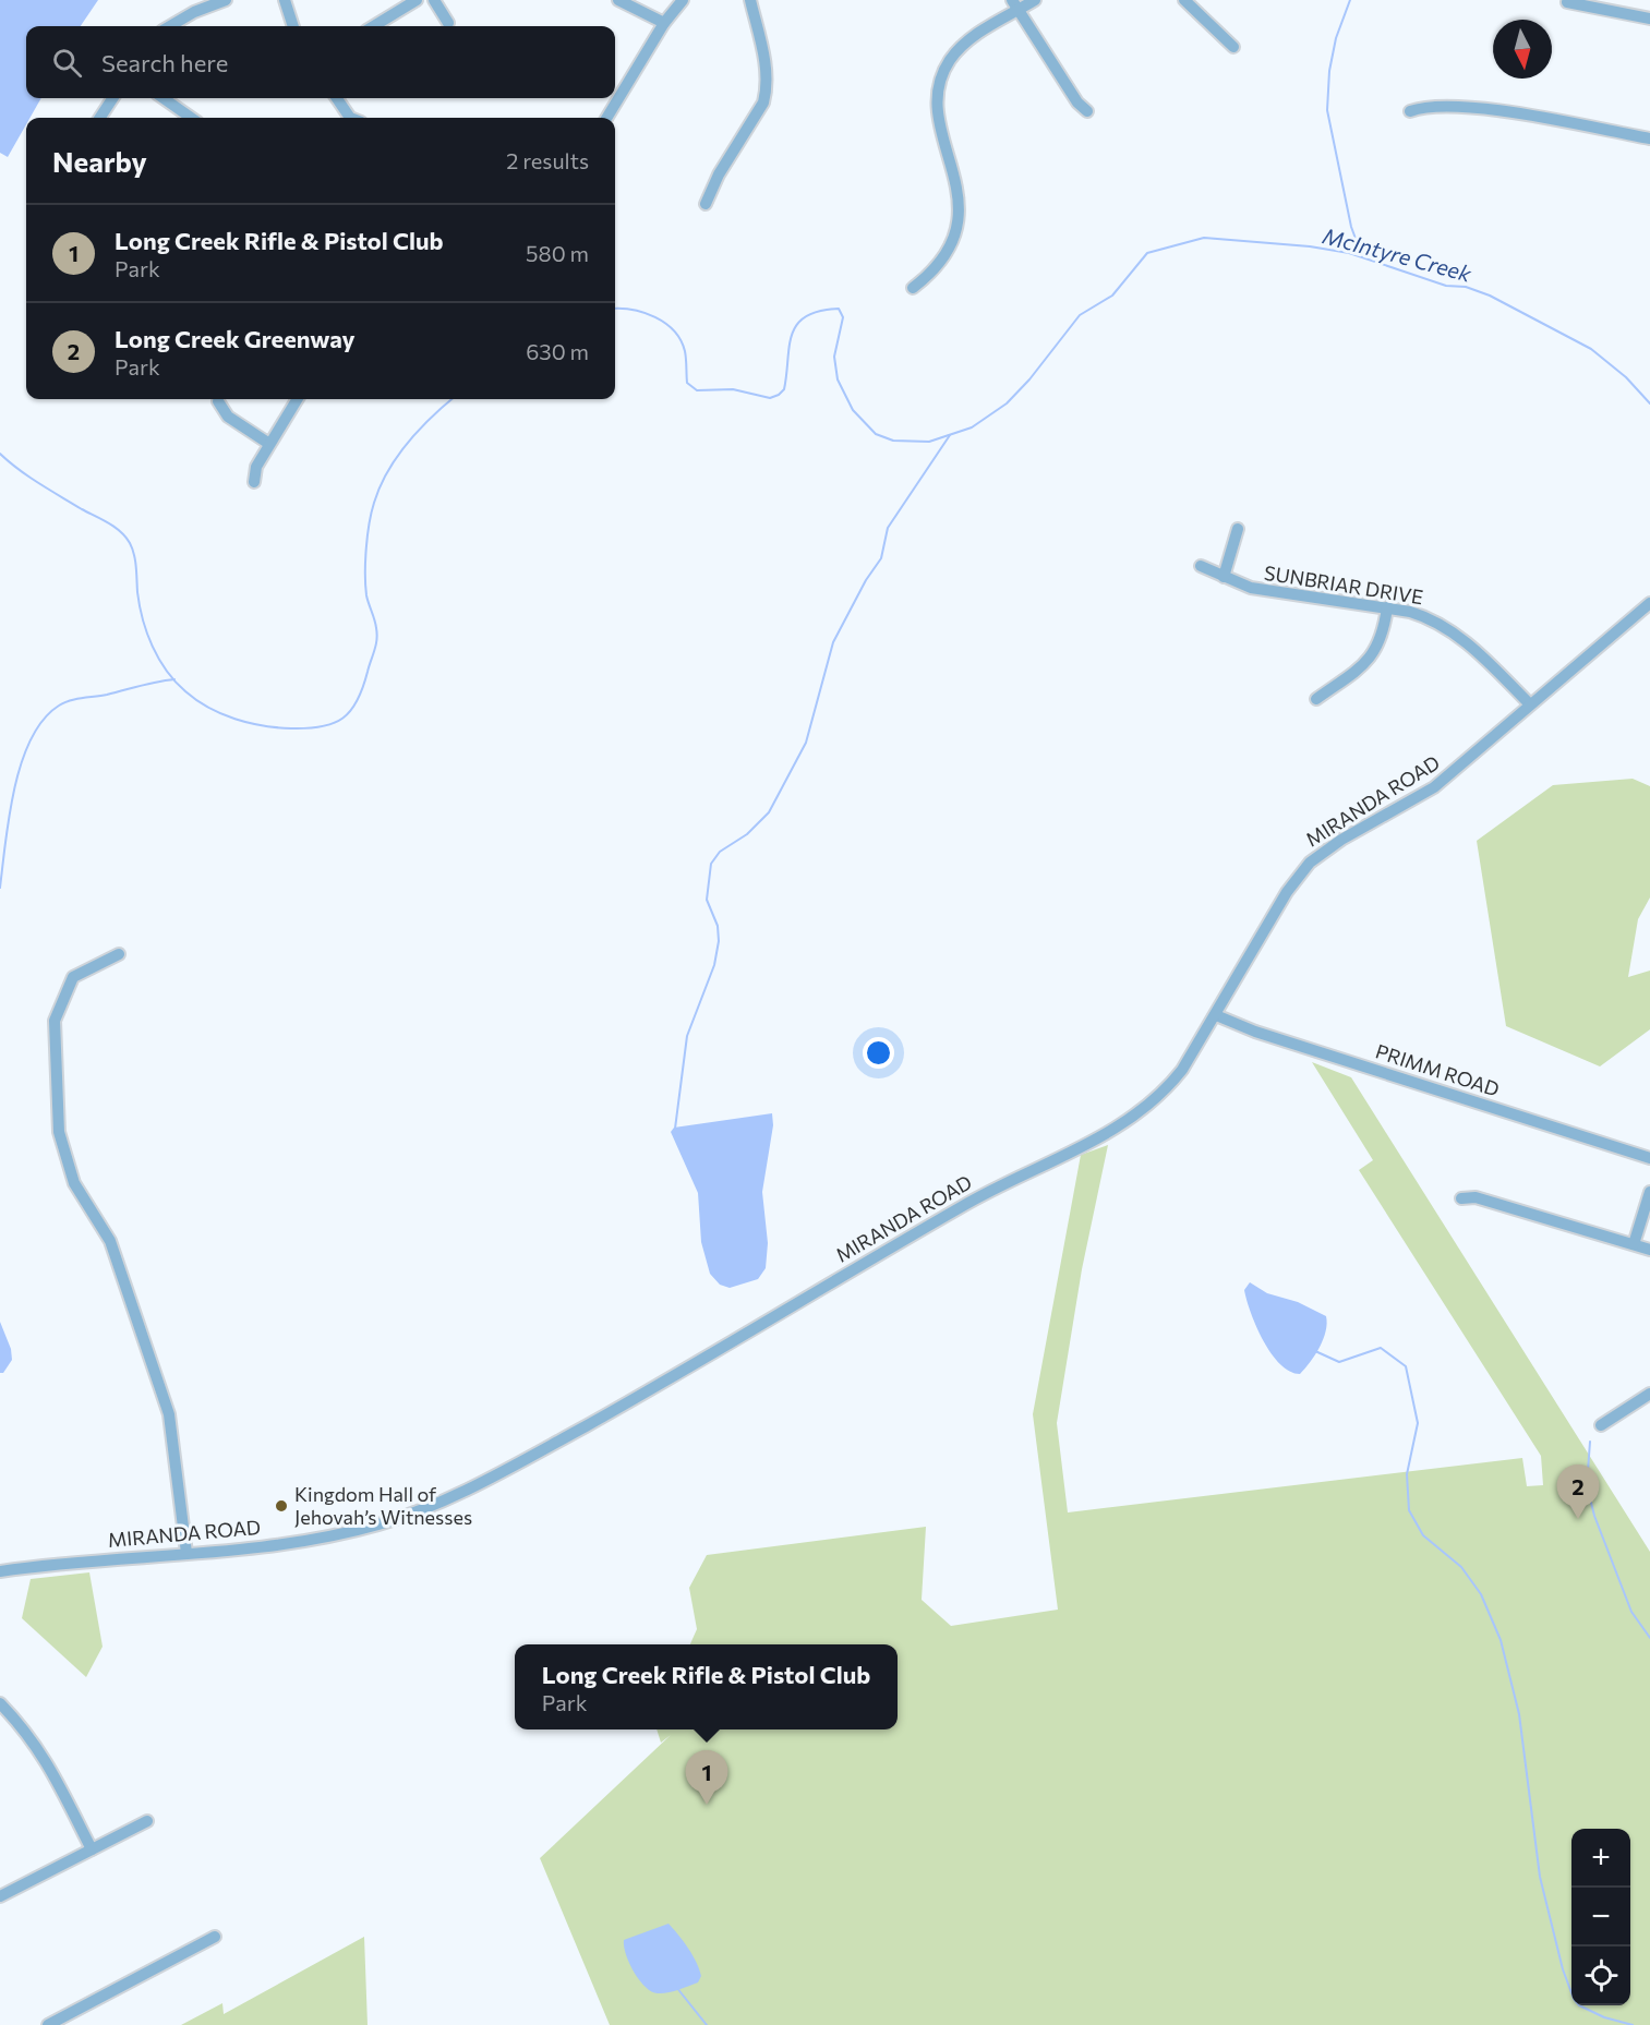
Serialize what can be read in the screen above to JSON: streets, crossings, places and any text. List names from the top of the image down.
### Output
{
  "streets": {
    "street": ["SUNBRIAR DRIVE", "MIRANDA ROAD", "PRIMM ROAD"]
  },
  "crossings": [
    ["SUNBRIAR DRIVE", "MIRANDA ROAD"],
    ["MIRANDA ROAD", "PRIMM ROAD"]
  ],
  "water": ["McIntyre Creek"],
  "places": ["Kingdom Hall of Jehovah’s Witnesses"],
  "north": "bottom",
  "page": {
    "search": "Search here",
    "heading": ["Nearby", "2 results"],
    "list": [
      {
        "mark": "1",
        "name": "Long Creek Rifle & Pistol Club",
        "note": "Park",
        "value": "580 m"
      },
      {
        "mark": "2",
        "name": "Long Creek Greenway",
        "note": "Park",
        "value": "630 m"
      }
    ],
    "pins": ["2", "1"],
    "popup": ["Long Creek Rifle & Pistol Club", "Park"],
    "map_buttons": ["+", "−"]
  }
}
